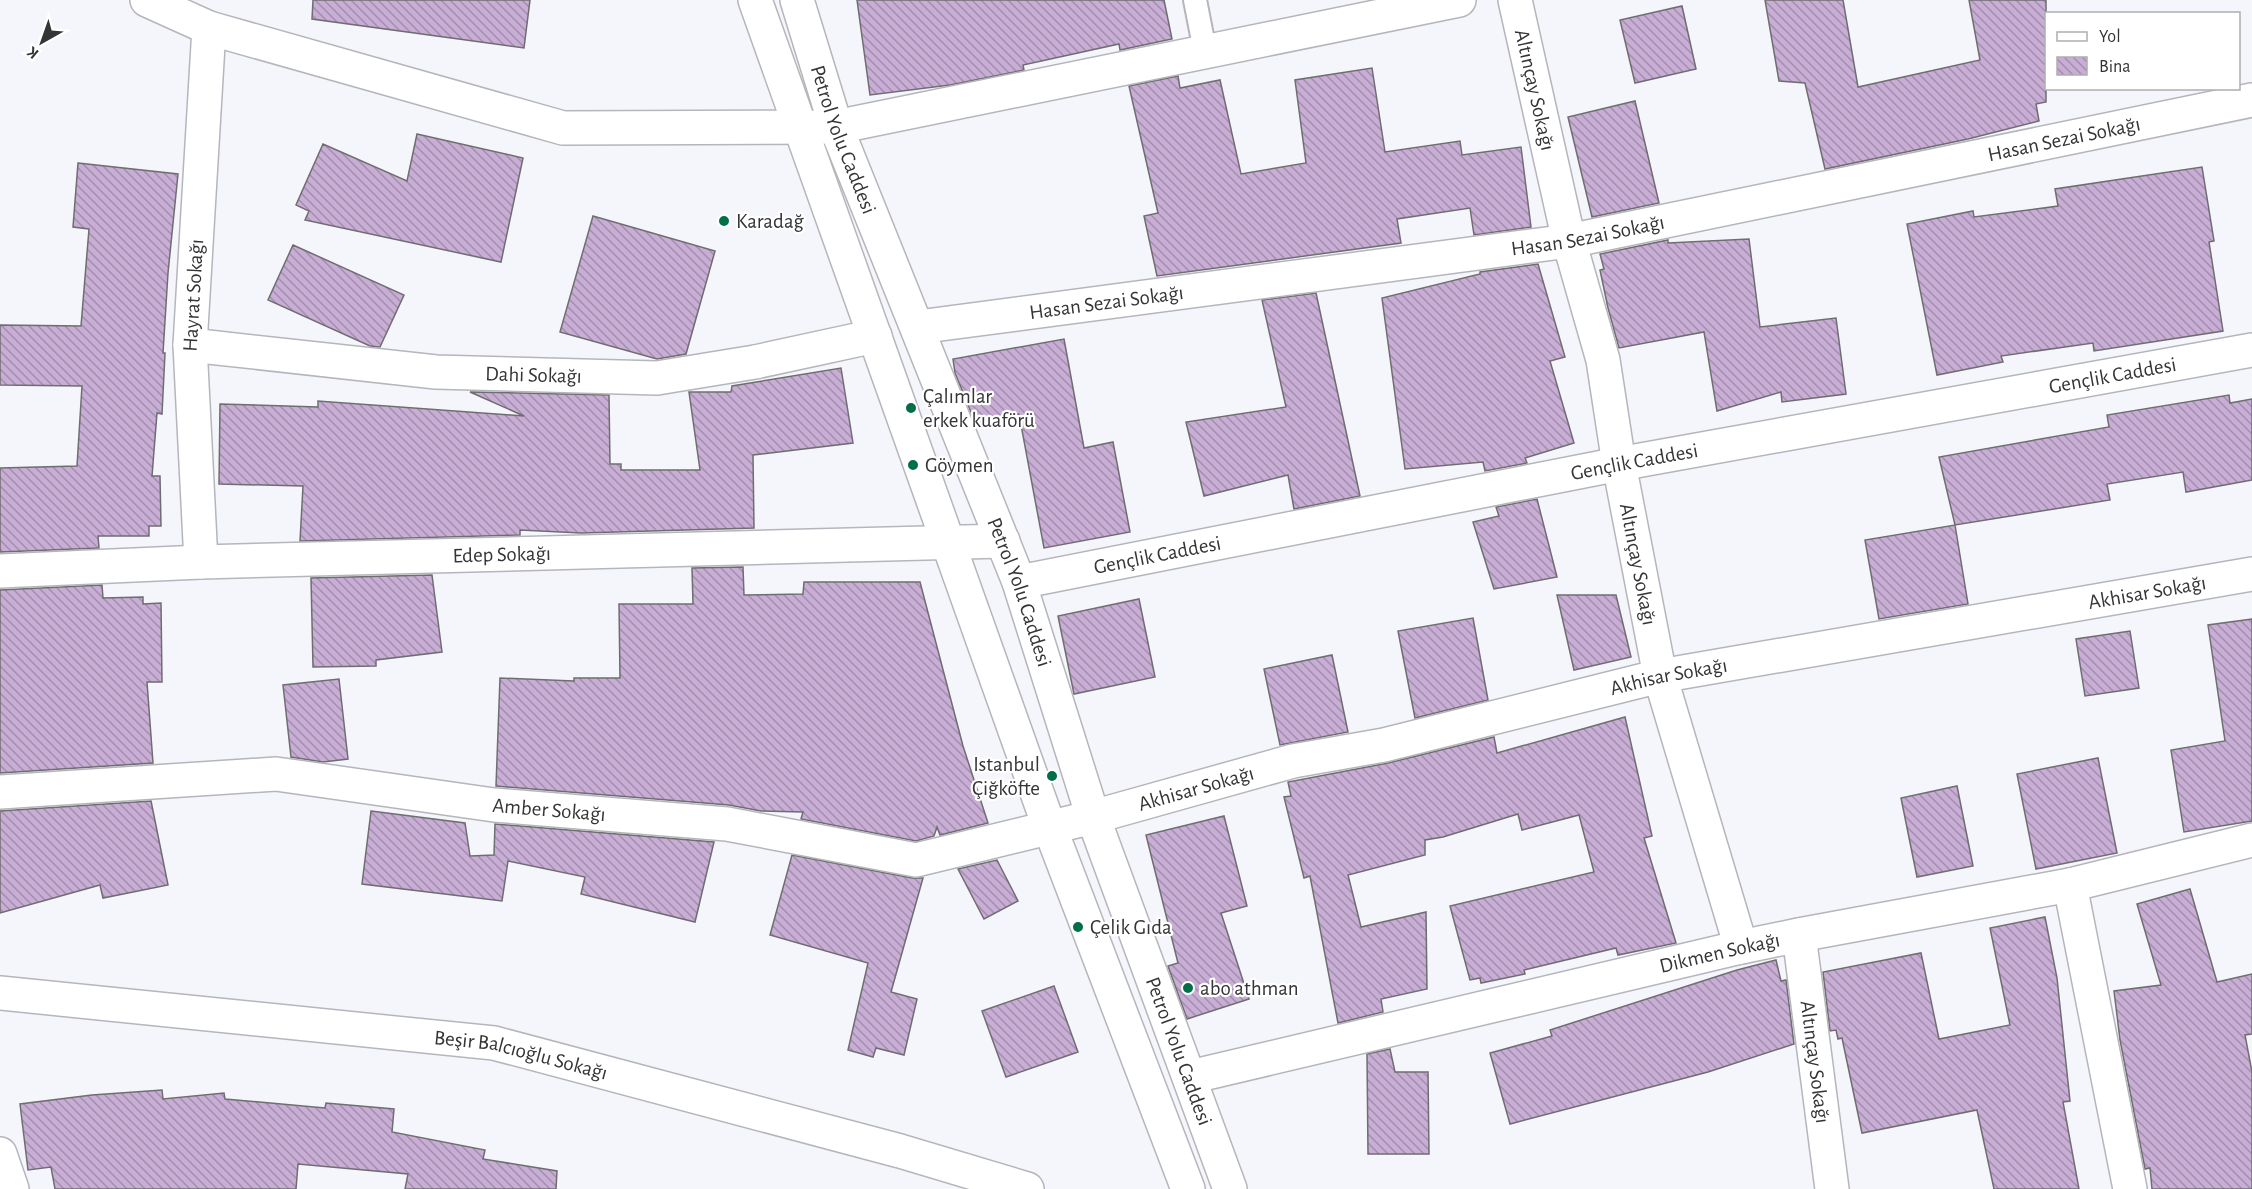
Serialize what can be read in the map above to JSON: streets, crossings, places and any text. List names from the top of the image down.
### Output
{
  "streets": {
    "street": [
      "Altınçay Sokağı",
      "Petrol Yolu Caddesi",
      "Hasan Sezai Sokağı",
      "Hayrat Sokağı",
      "Dahi Sokağı",
      "Gençlik Caddesi",
      "Edep Sokağı",
      "Akhisar Sokağı",
      "Amber Sokağı",
      "Dikmen Sokağı",
      "Beşir Balcıoğlu Sokağı"
    ]
  },
  "crossings": [
    ["Altınçay Sokağı", "Hasan Sezai Sokağı"],
    ["Altınçay Sokağı", "Gençlik Caddesi"],
    ["Altınçay Sokağı", "Akhisar Sokağı"],
    ["Altınçay Sokağı", "Dikmen Sokağı"],
    ["Petrol Yolu Caddesi", "Hasan Sezai Sokağı"],
    ["Petrol Yolu Caddesi", "Dahi Sokağı"],
    ["Petrol Yolu Caddesi", "Gençlik Caddesi"],
    ["Petrol Yolu Caddesi", "Edep Sokağı"],
    ["Petrol Yolu Caddesi", "Akhisar Sokağı"],
    ["Petrol Yolu Caddesi", "Amber Sokağı"],
    ["Petrol Yolu Caddesi", "Dikmen Sokağı"],
    ["Hayrat Sokağı", "Dahi Sokağı"],
    ["Hayrat Sokağı", "Edep Sokağı"],
    ["Akhisar Sokağı", "Amber Sokağı"]
  ],
  "places": [
    "Karadağ",
    "Çalımlar erkek kuaförü",
    "Göymen",
    "Istanbul Çiğköfte",
    "Çelik Gıda",
    "abo athman"
  ],
  "legend": ["Yol", "Bina"],
  "north": "bottom left"
}
